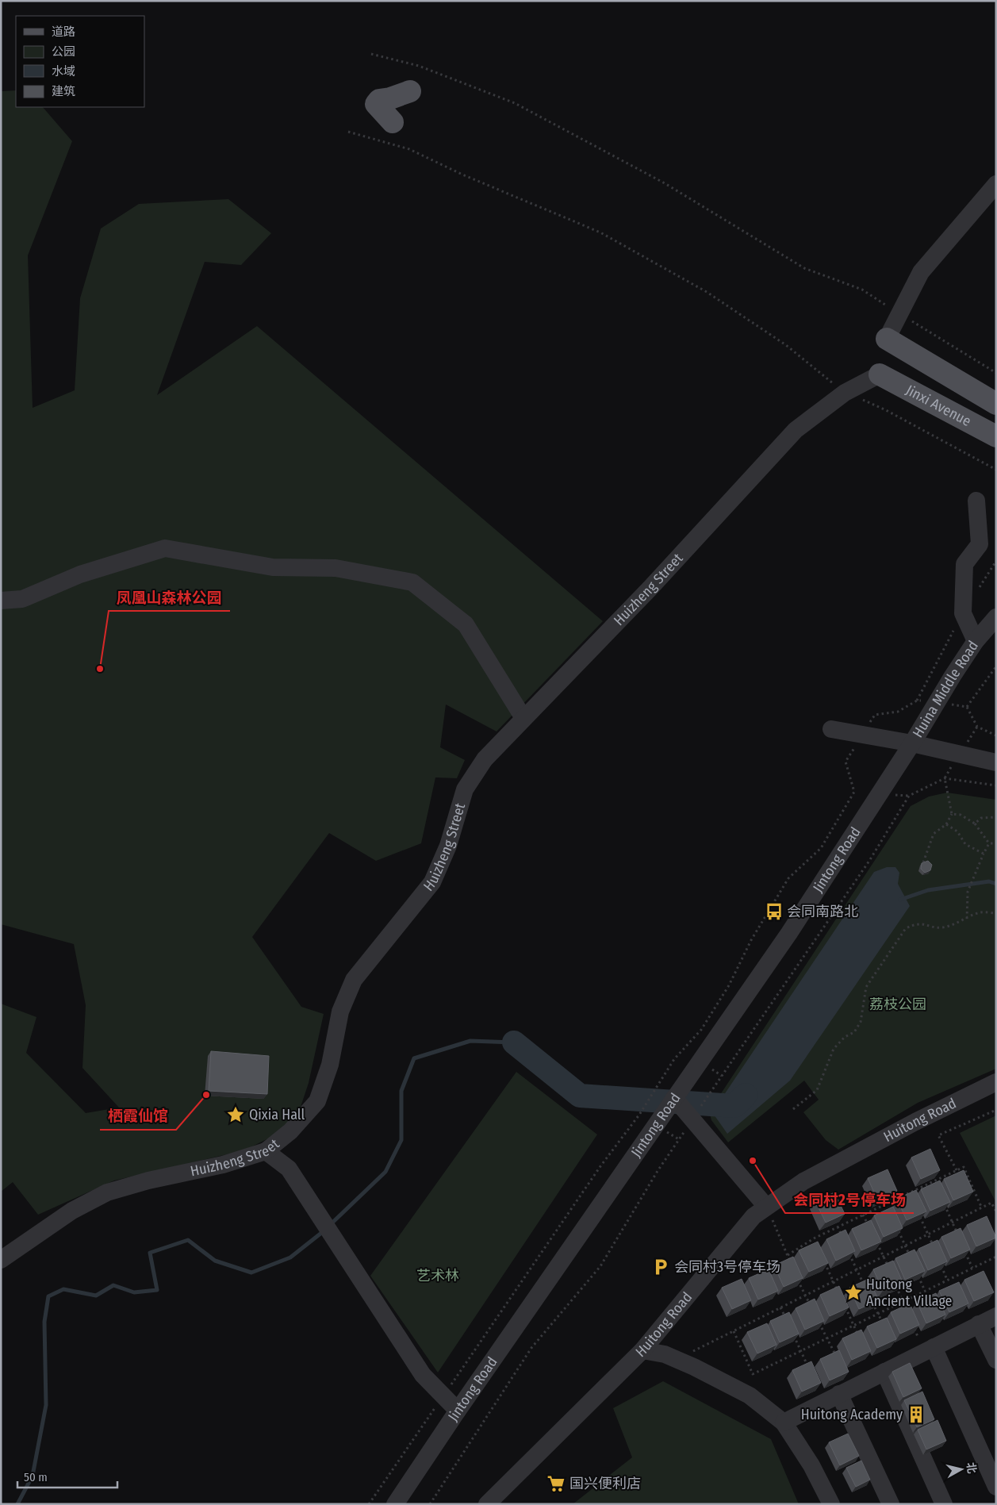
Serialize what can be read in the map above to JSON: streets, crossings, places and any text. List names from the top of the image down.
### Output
{
  "streets": {
    "main road": ["Jinxi Avenue"],
    "street": [
      "Huizheng Street",
      "Huina Middle Road",
      "Jintong Road",
      "Huitong Road"
    ]
  },
  "crossings": [
    ["Jinxi Avenue", "Huizheng Street"],
    ["Huina Middle Road", "Jintong Road"]
  ],
  "parks": ["荔枝公园", "艺术林"],
  "places": {
    "other": ["凤凰山森林公园", "栖霞仙馆", "会同村2号停车场"],
    "bus stop": ["会同南路北"],
    "place": ["Qixia Hall", "Huitong Ancient Village"],
    "parking": ["会同村3号停车场"],
    "building": ["Huitong Academy"],
    "supermarket": ["国兴便利店"]
  },
  "legend": [
    "道路",
    "公园",
    "水域",
    "建筑"
  ],
  "scale_bar": "50 m",
  "north": "right"
}
